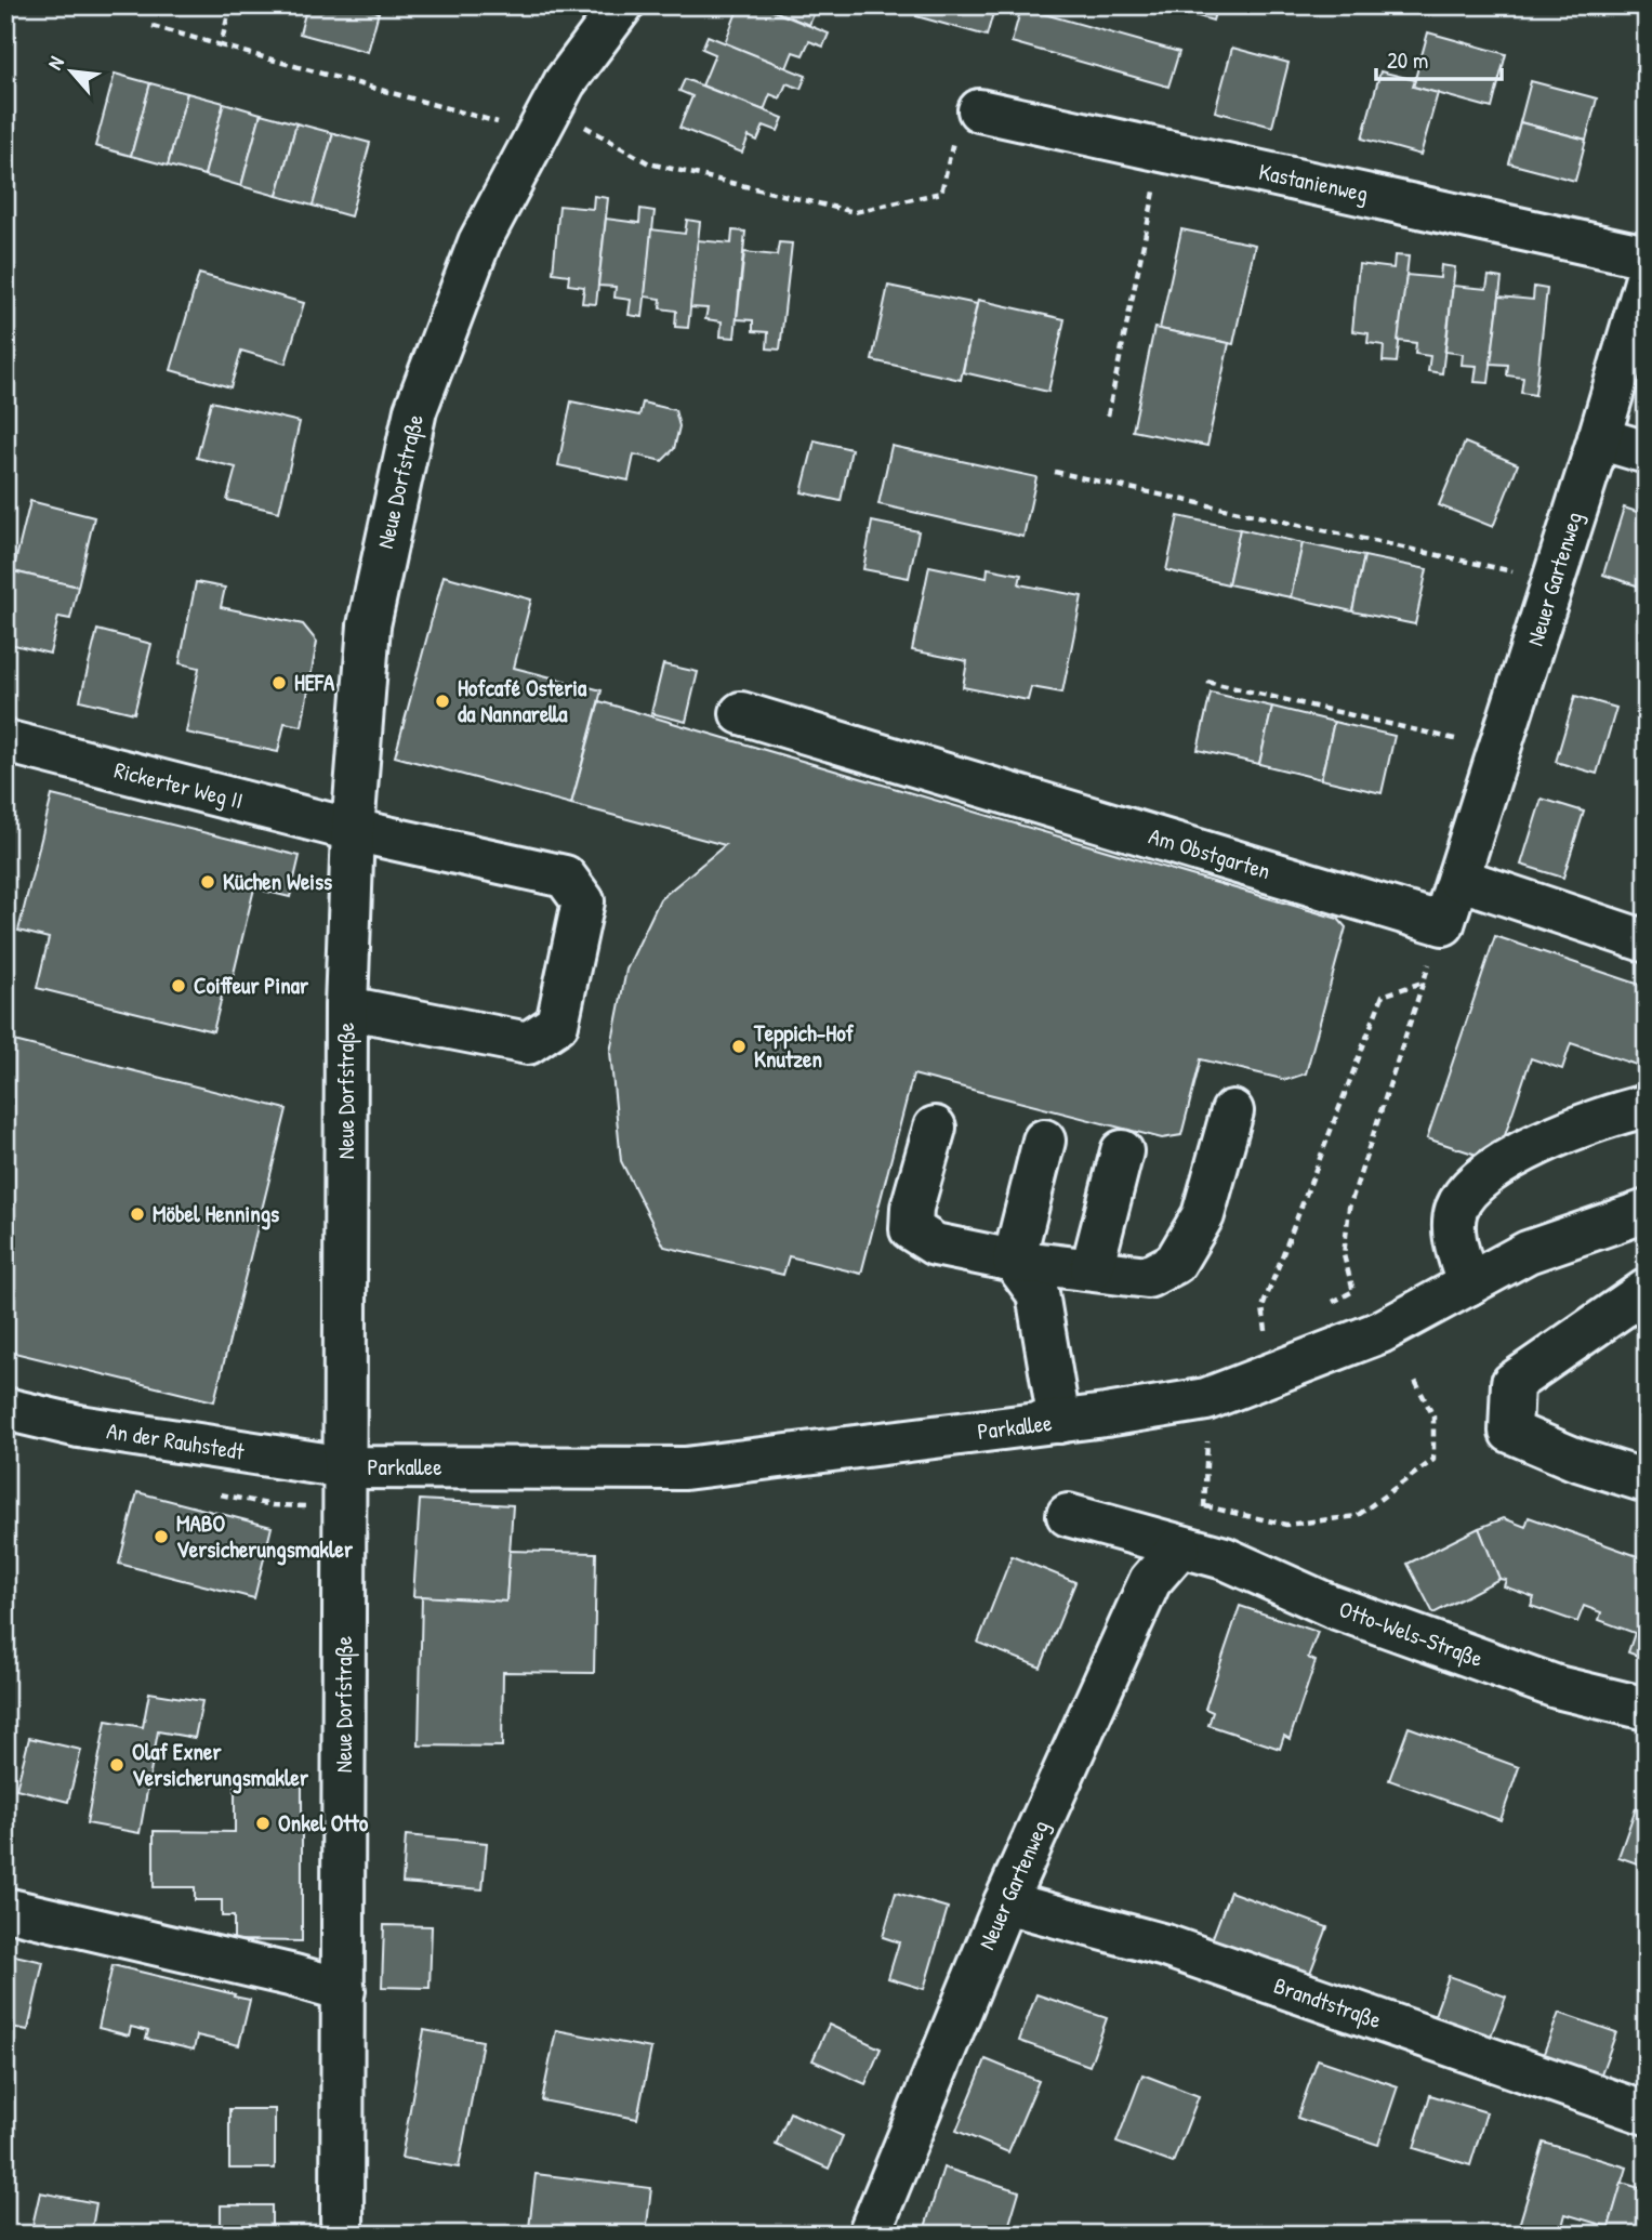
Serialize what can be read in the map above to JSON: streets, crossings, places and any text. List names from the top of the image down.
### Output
{
  "streets": {
    "street": [
      "Kastanienweg",
      "Neue Dorfstraße",
      "Neuer Gartenweg",
      "Rickerter Weg II",
      "Am Obstgarten",
      "Parkallee",
      "An der Rauhstedt",
      "Otto-Wels-Straße",
      "Brandtstraße"
    ]
  },
  "crossings": [
    ["Neue Dorfstraße", "Rickerter Weg II"],
    ["Neue Dorfstraße", "Parkallee"],
    ["Neue Dorfstraße", "An der Rauhstedt"],
    ["Neuer Gartenweg", "Otto-Wels-Straße"],
    ["Neuer Gartenweg", "Brandtstraße"],
    ["Parkallee", "An der Rauhstedt"]
  ],
  "places": [
    "HEFA",
    "Hofcafé Osteria da Nannarella",
    "Küchen Weiss",
    "Coiffeur Pinar",
    "Teppich-Hof Knutzen",
    "Möbel Hennings",
    "MABO Versicherungsmakler",
    "Olaf Exner Versicherungsmakler",
    "Onkel Otto"
  ],
  "scale_bar": "20 m",
  "north": "top left"
}
